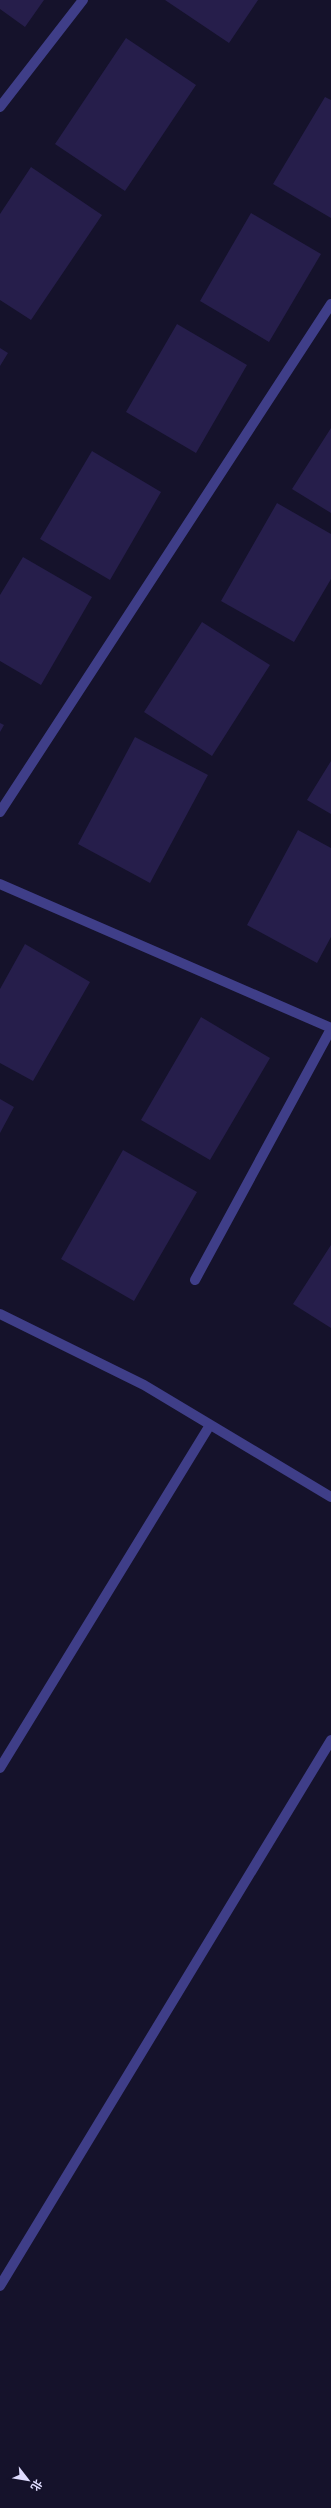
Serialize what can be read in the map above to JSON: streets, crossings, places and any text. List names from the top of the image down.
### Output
{
  "north": "bottom right"
}
